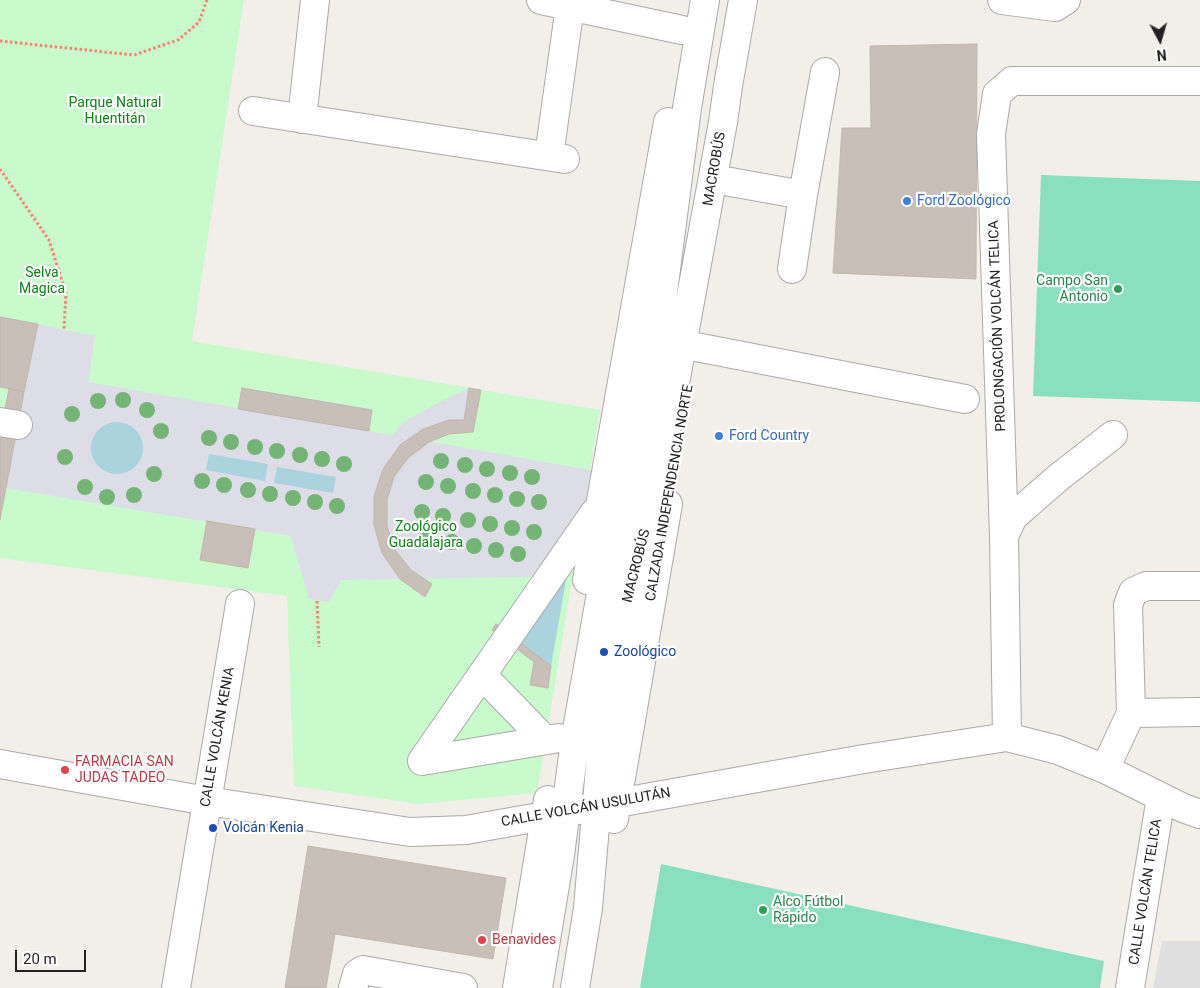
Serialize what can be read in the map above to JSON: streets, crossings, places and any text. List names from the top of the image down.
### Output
{
  "streets": {
    "street": [
      "MACROBÚS",
      "PROLONGACIÓN VOLCÁN TELICA",
      "CALZADA INDEPENDENCIA NORTE",
      "CALLE VOLCÁN KENIA",
      "CALLE VOLCÁN USULUTÁN",
      "CALLE VOLCÁN TELICA"
    ]
  },
  "crossings": [
    ["MACROBÚS", "CALZADA INDEPENDENCIA NORTE"],
    ["MACROBÚS", "CALLE VOLCÁN USULUTÁN"],
    ["PROLONGACIÓN VOLCÁN TELICA", "CALLE VOLCÁN USULUTÁN"],
    ["CALZADA INDEPENDENCIA NORTE", "CALLE VOLCÁN USULUTÁN"],
    ["CALLE VOLCÁN KENIA", "CALLE VOLCÁN USULUTÁN"],
    ["CALLE VOLCÁN USULUTÁN", "CALLE VOLCÁN TELICA"]
  ],
  "parks": ["Parque Natural Huentitán", "Selva Magica", "Zoológico Guadalajara"],
  "places": [
    "Ford Zoológico",
    "Campo San Antonio",
    "Ford Country",
    "Zoológico",
    "FARMACIA SAN JUDAS TADEO",
    "Volcán Kenia",
    "Alco Fútbol Rápido",
    "Benavides"
  ],
  "scale_bar": "20 m",
  "north": "bottom"
}
